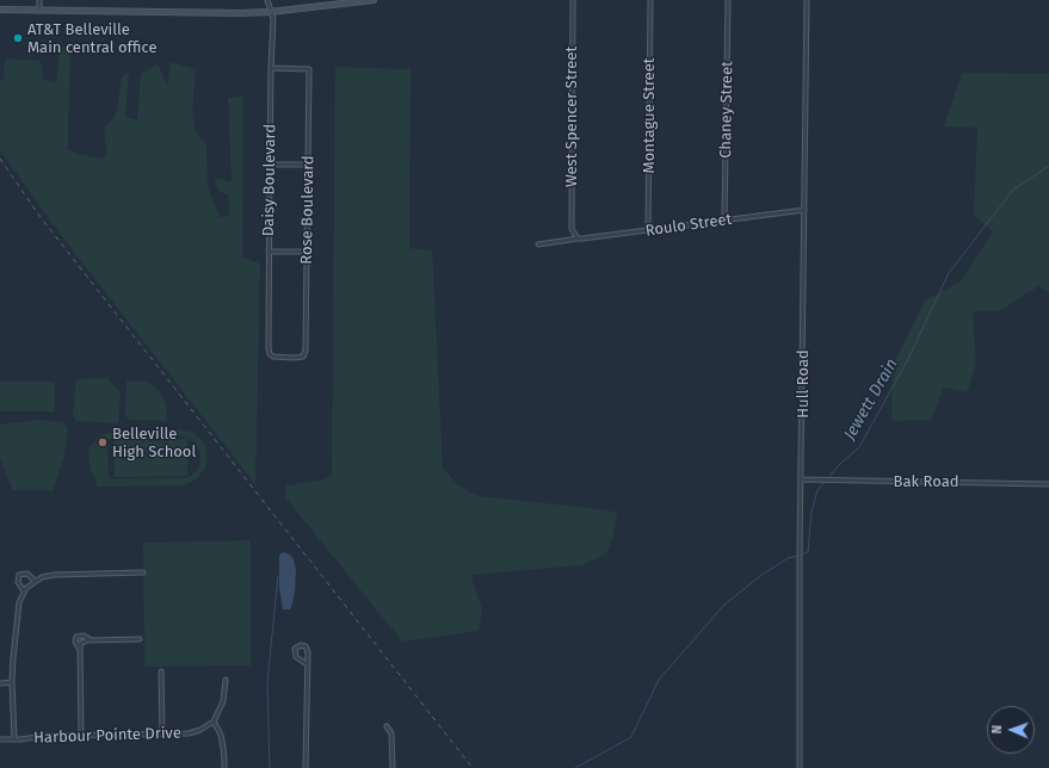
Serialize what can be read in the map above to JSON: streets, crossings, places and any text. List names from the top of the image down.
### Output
{
  "streets": {
    "street": [
      "Chaney Street",
      "Montague Street",
      "West Spencer Street",
      "Daisy Boulevard",
      "Rose Boulevard",
      "Roulo Street",
      "Hull Road",
      "Bak Road",
      "Harbour Pointe Drive"
    ]
  },
  "crossings": [
    ["Chaney Street", "Roulo Street"],
    ["Montague Street", "Roulo Street"],
    ["West Spencer Street", "Roulo Street"],
    ["Daisy Boulevard", "Rose Boulevard"],
    ["Roulo Street", "Hull Road"],
    ["Hull Road", "Bak Road"]
  ],
  "water": ["Jewett Drain"],
  "places": ["AT&T Belleville Main central office", "Belleville High School"],
  "north": "left"
}
